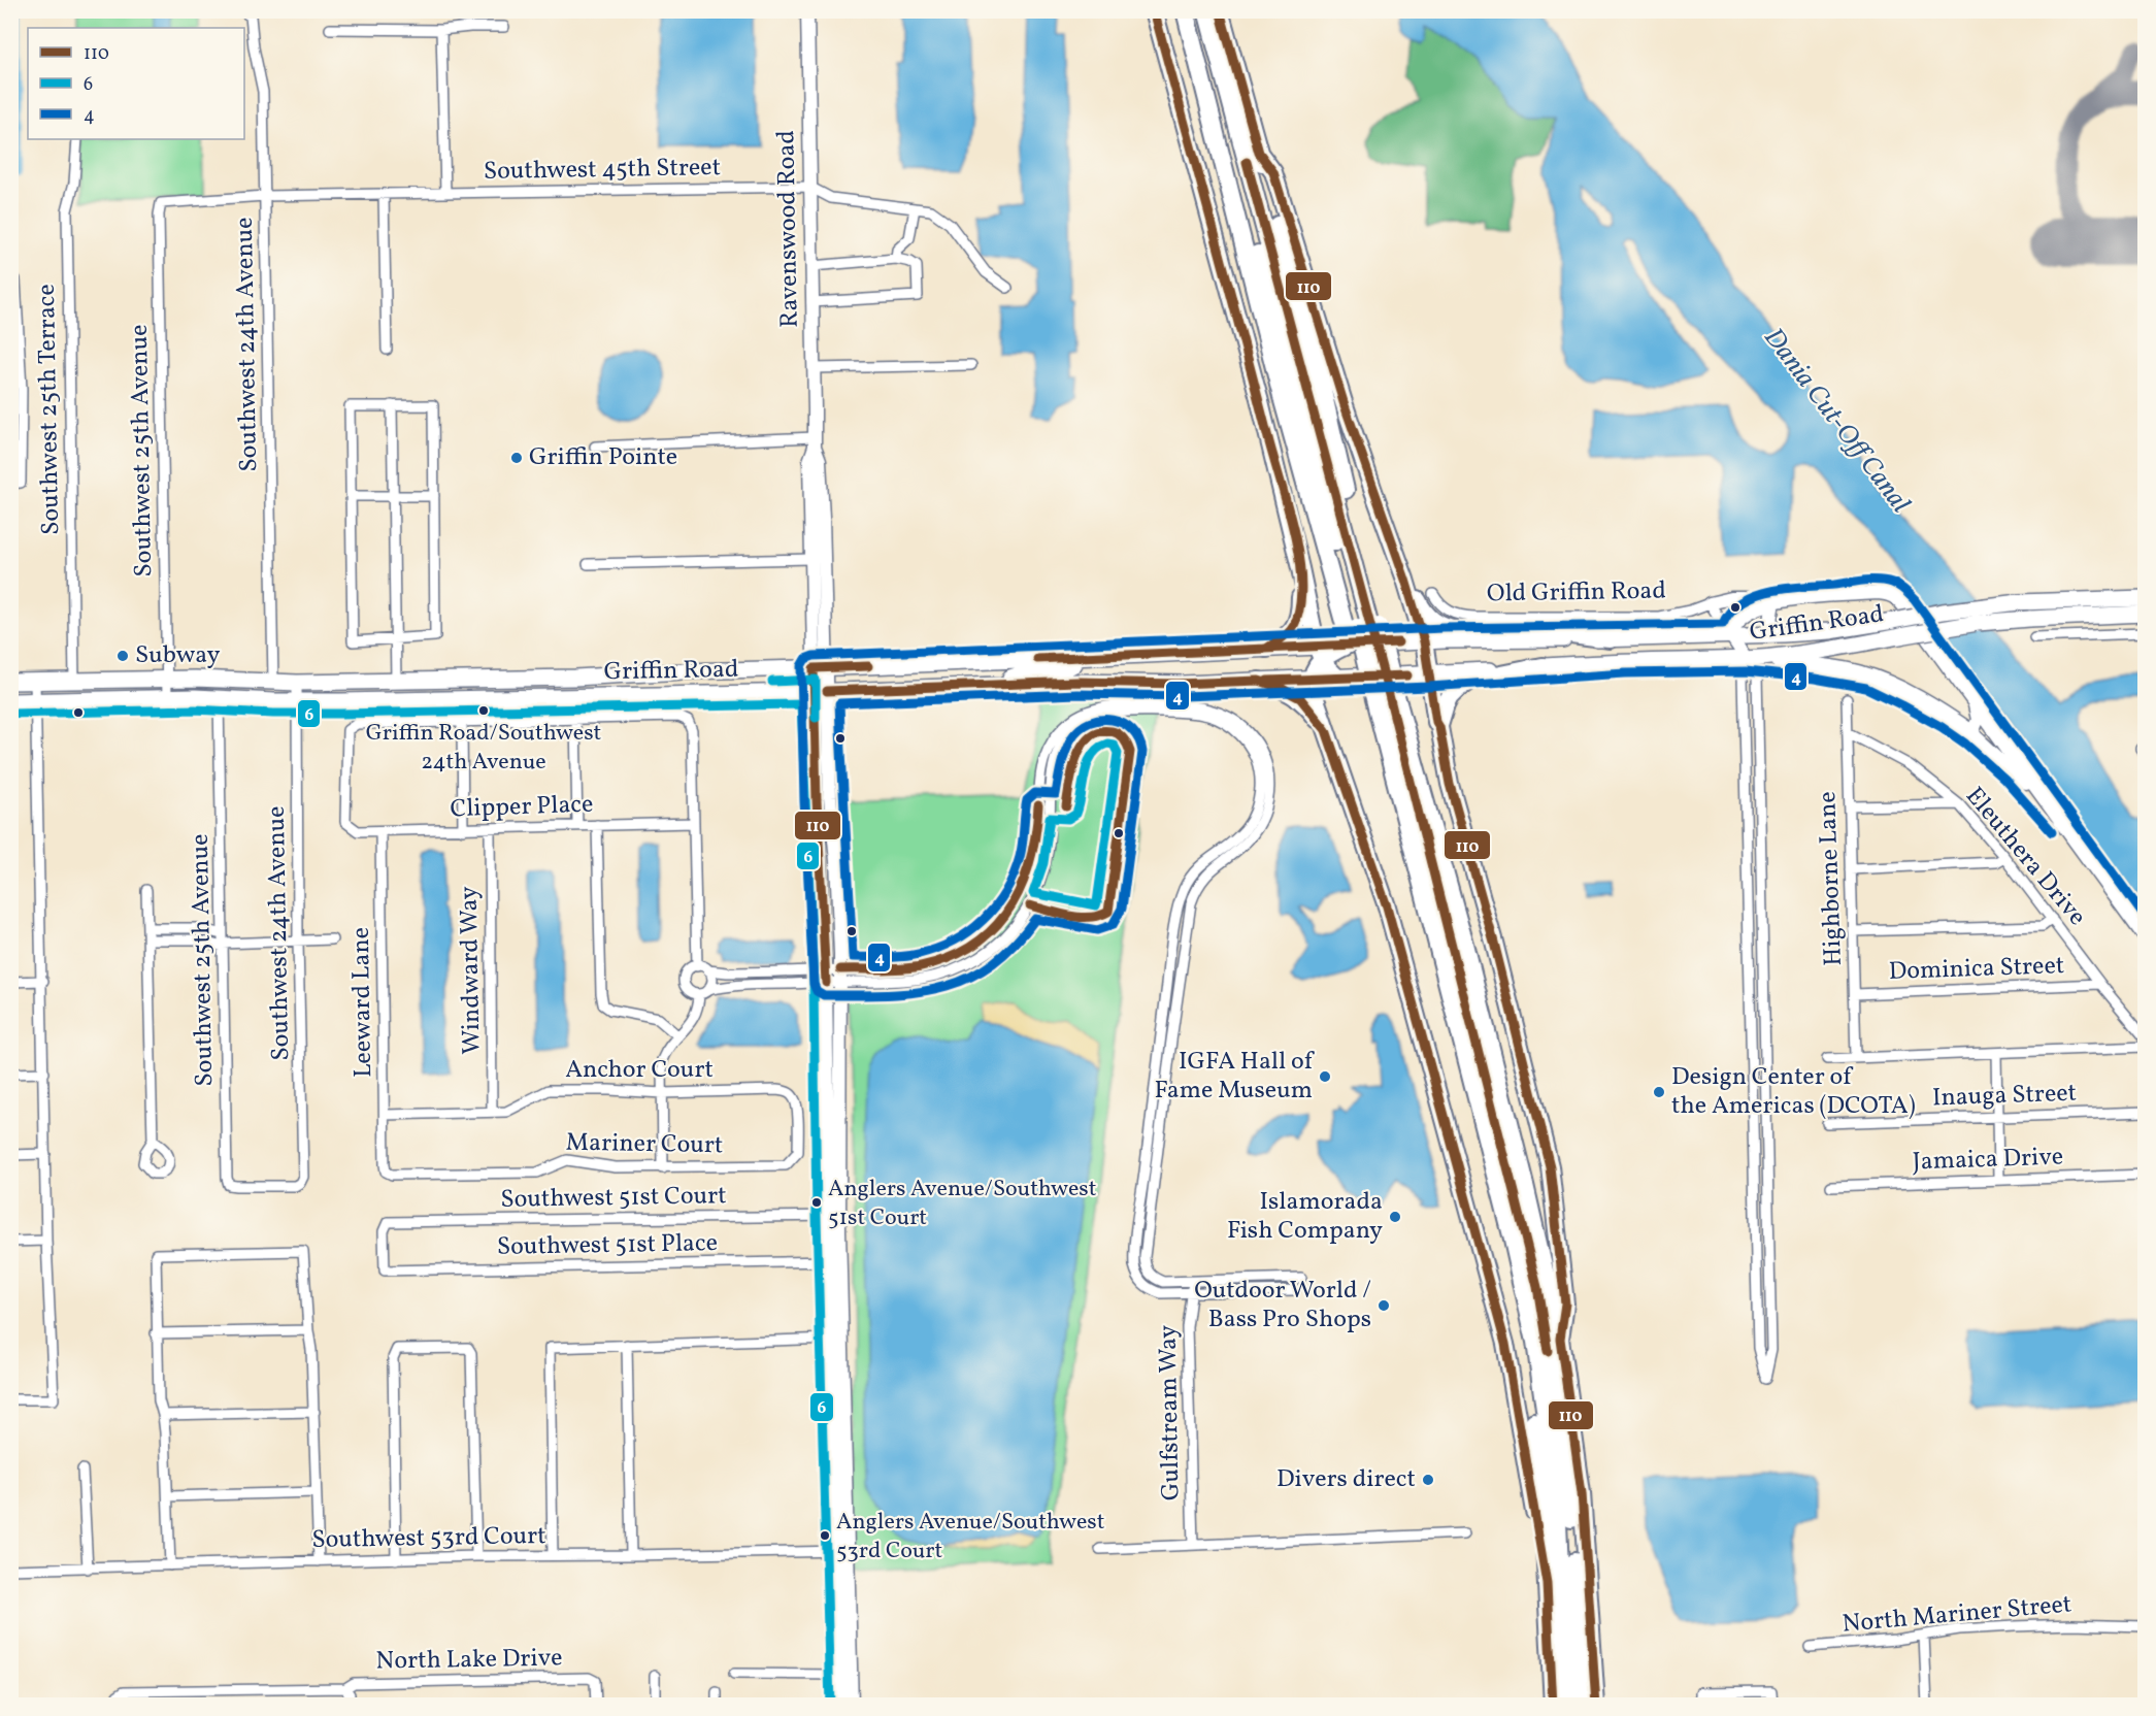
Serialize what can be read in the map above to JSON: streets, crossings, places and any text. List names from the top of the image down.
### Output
{
  "streets": {
    "main road": ["Griffin Road"],
    "street": [
      "Southwest 45th Street",
      "Ravenswood Road",
      "Southwest 24th Avenue",
      "Southwest 25th Terrace",
      "Southwest 25th Avenue",
      "Old Griffin Road",
      "Clipper Place",
      "Eleuthera Drive",
      "Highborne Lane",
      "Dominica Street",
      "Windward Way",
      "Leeward Lane",
      "Anchor Court",
      "Inauga Street",
      "Mariner Court",
      "Jamaica Drive",
      "Southwest 51st Court",
      "Southwest 51st Place",
      "Gulfstream Way",
      "Southwest 53rd Court",
      "North Mariner Street",
      "North Lake Drive"
    ]
  },
  "crossings": [
    ["Southwest 45th Street", "Ravenswood Road"],
    ["Southwest 45th Street", "Southwest 24th Avenue"],
    ["Southwest 45th Street", "Southwest 25th Avenue"],
    ["Ravenswood Road", "Griffin Road"],
    ["Southwest 24th Avenue", "Southwest 25th Avenue"],
    ["Southwest 24th Avenue", "Griffin Road"],
    ["Southwest 25th Terrace", "Griffin Road"],
    ["Southwest 25th Avenue", "Griffin Road"],
    ["Clipper Place", "Windward Way"],
    ["Clipper Place", "Leeward Lane"],
    ["Eleuthera Drive", "Highborne Lane"],
    ["Eleuthera Drive", "Dominica Street"],
    ["Highborne Lane", "Dominica Street"],
    ["Windward Way", "Anchor Court"],
    ["Leeward Lane", "Anchor Court"],
    ["Leeward Lane", "Mariner Court"],
    ["Anchor Court", "Mariner Court"],
    ["Southwest 51st Court", "Southwest 51st Place"]
  ],
  "water": ["Dania Cut-Off Canal"],
  "places": [
    "Griffin Pointe",
    "Subway",
    "Griffin Road/Southwest 24th Avenue",
    "IGFA Hall of Fame Museum",
    "Design Center of the Americas (DCOTA)",
    "Anglers Avenue/Southwest 51st Court",
    "Islamorada Fish Company",
    "Outdoor World / Bass Pro Shops",
    "Divers direct",
    "Anglers Avenue/Southwest 53rd Court"
  ],
  "lines": ["transit line 110", "transit line 4", "transit line 6"],
  "legend": ["110", "6", "4"]
}
